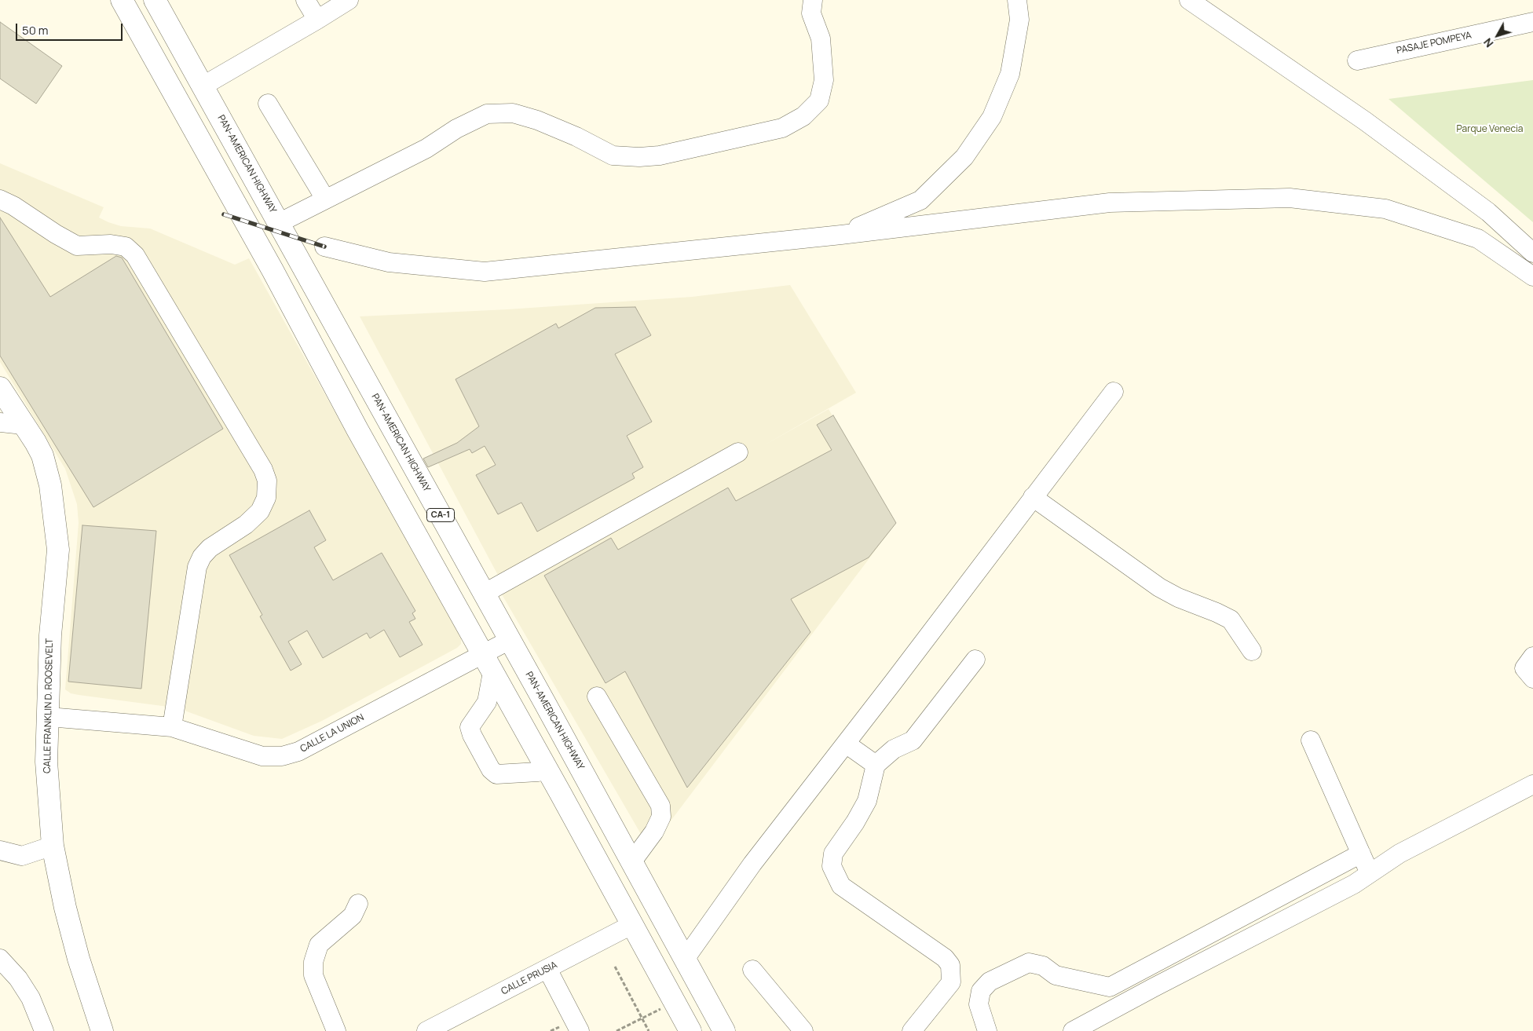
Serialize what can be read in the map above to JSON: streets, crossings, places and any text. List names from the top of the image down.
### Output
{
  "streets": {
    "main road": ["PAN-AMERICAN HIGHWAY", "CA-1", "CALLE FRANKLIN D. ROOSEVELT"],
    "street": ["PASAJE POMPEYA", "CALLE LA UNION", "CALLE PRUSIA"]
  },
  "crossings": [
    ["PAN-AMERICAN HIGHWAY", "CALLE LA UNION"],
    ["CALLE FRANKLIN D. ROOSEVELT", "CALLE LA UNION"]
  ],
  "parks": ["Parque Venecia"],
  "scale_bar": "50 m",
  "north": "bottom left"
}
